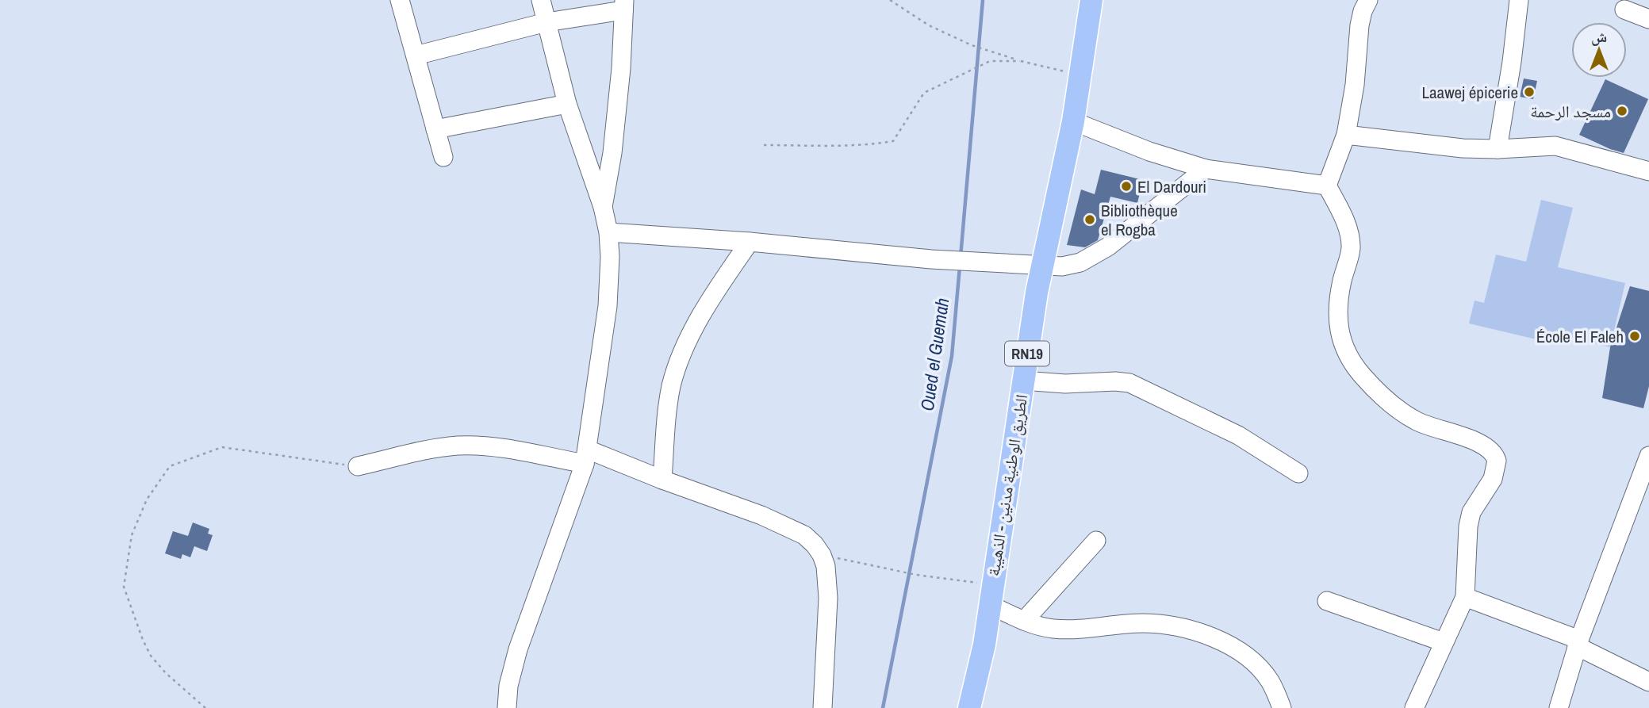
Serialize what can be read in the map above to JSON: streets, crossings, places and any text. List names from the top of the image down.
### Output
{
  "streets": {
    "main road": ["RN19", "الطريق الوطنية مدنين - الذهيبة"]
  },
  "water": ["Oued el Guemah"],
  "places": [
    "Laawej épicerie",
    "مسجد الرحمة",
    "El Dardouri",
    "Bibliothèque el Rogba",
    "École El Faleh"
  ],
  "north": "top"
}
